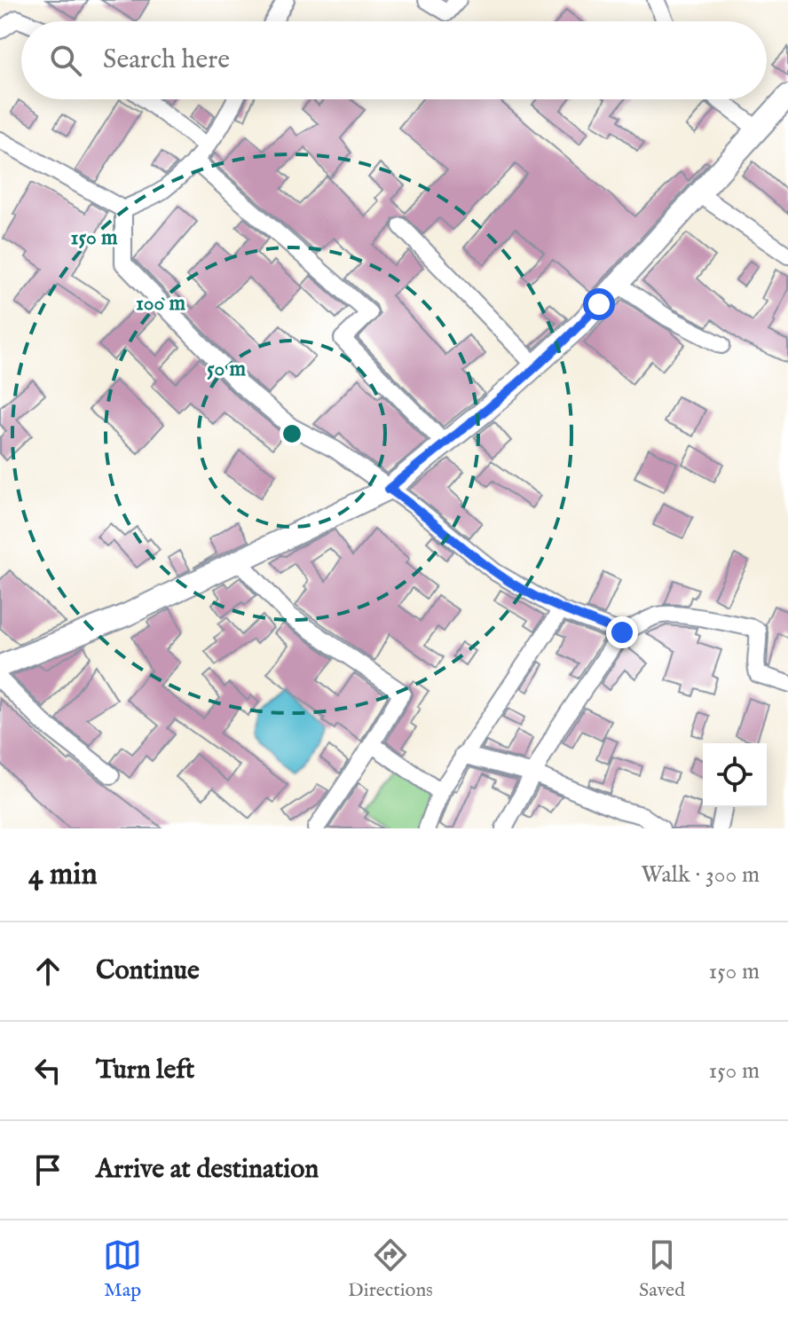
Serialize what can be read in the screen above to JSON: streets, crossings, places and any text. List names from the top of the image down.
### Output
{
  "page": {
    "search": "Search here",
    "heading": ["4 min", "Walk · 300 m"],
    "list": [
      ["Continue", "150 m"],
      ["Turn left", "150 m"],
      "Arrive at destination"
    ],
    "nav": ["Map", "Directions", "Saved"]
  },
  "rings": ["150 m", "100 m", "50 m"]
}
